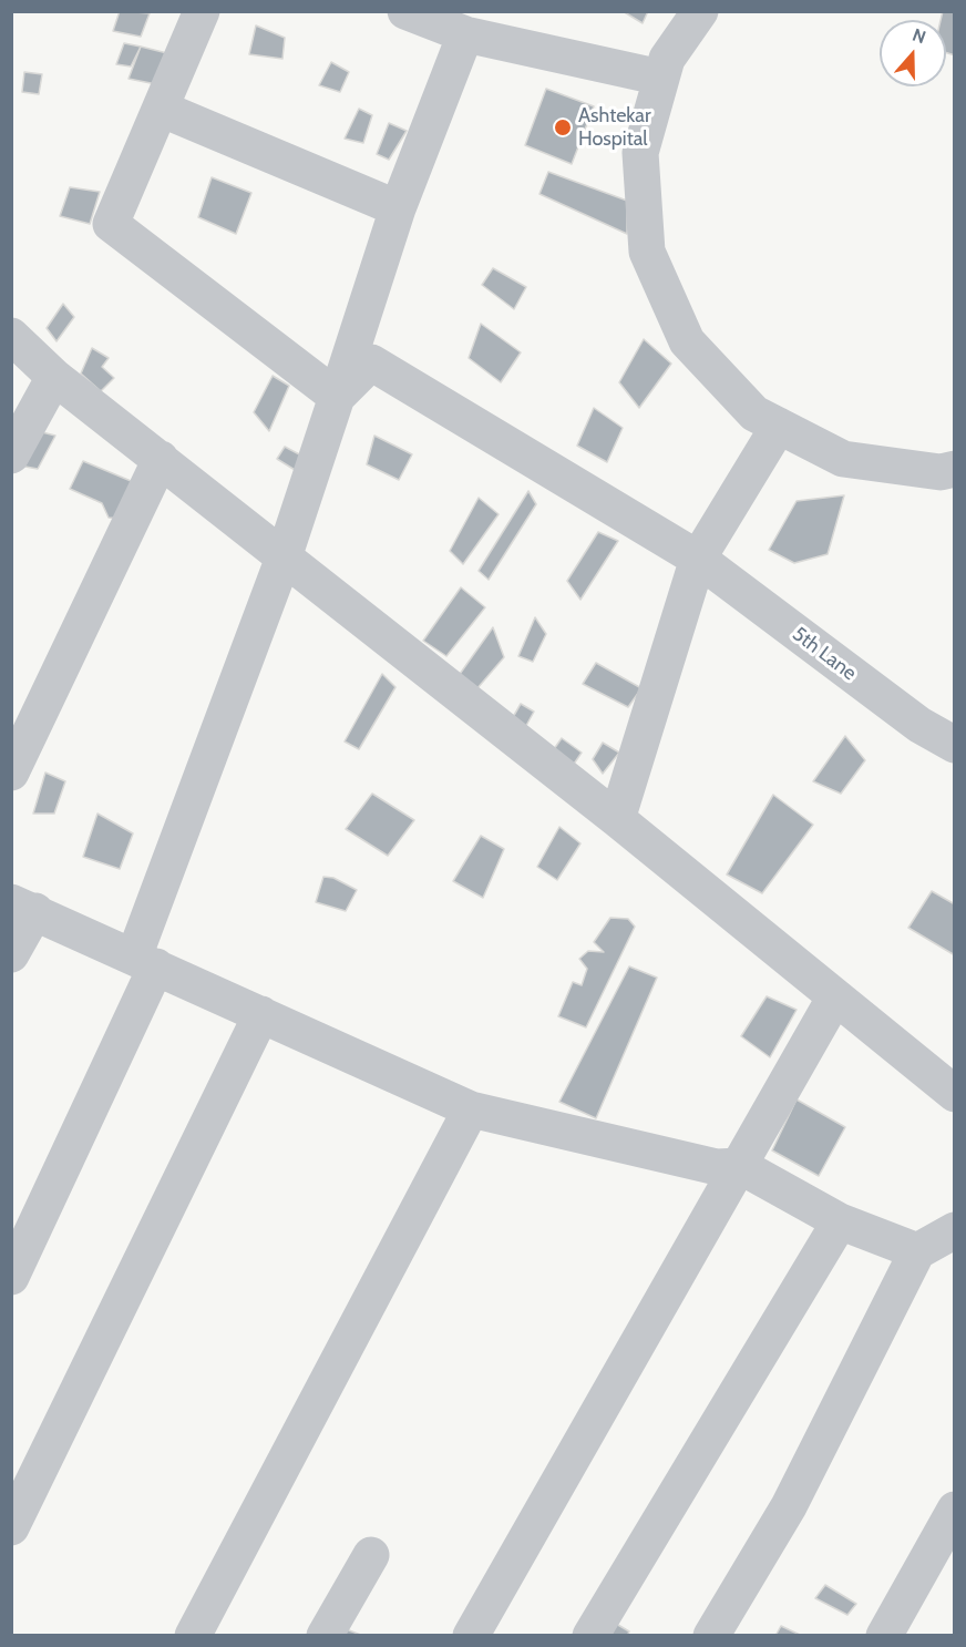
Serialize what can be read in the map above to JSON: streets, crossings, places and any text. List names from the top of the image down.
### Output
{
  "streets": {
    "street": ["5th Lane"]
  },
  "places": ["Ashtekar Hospital"],
  "north": "top"
}
